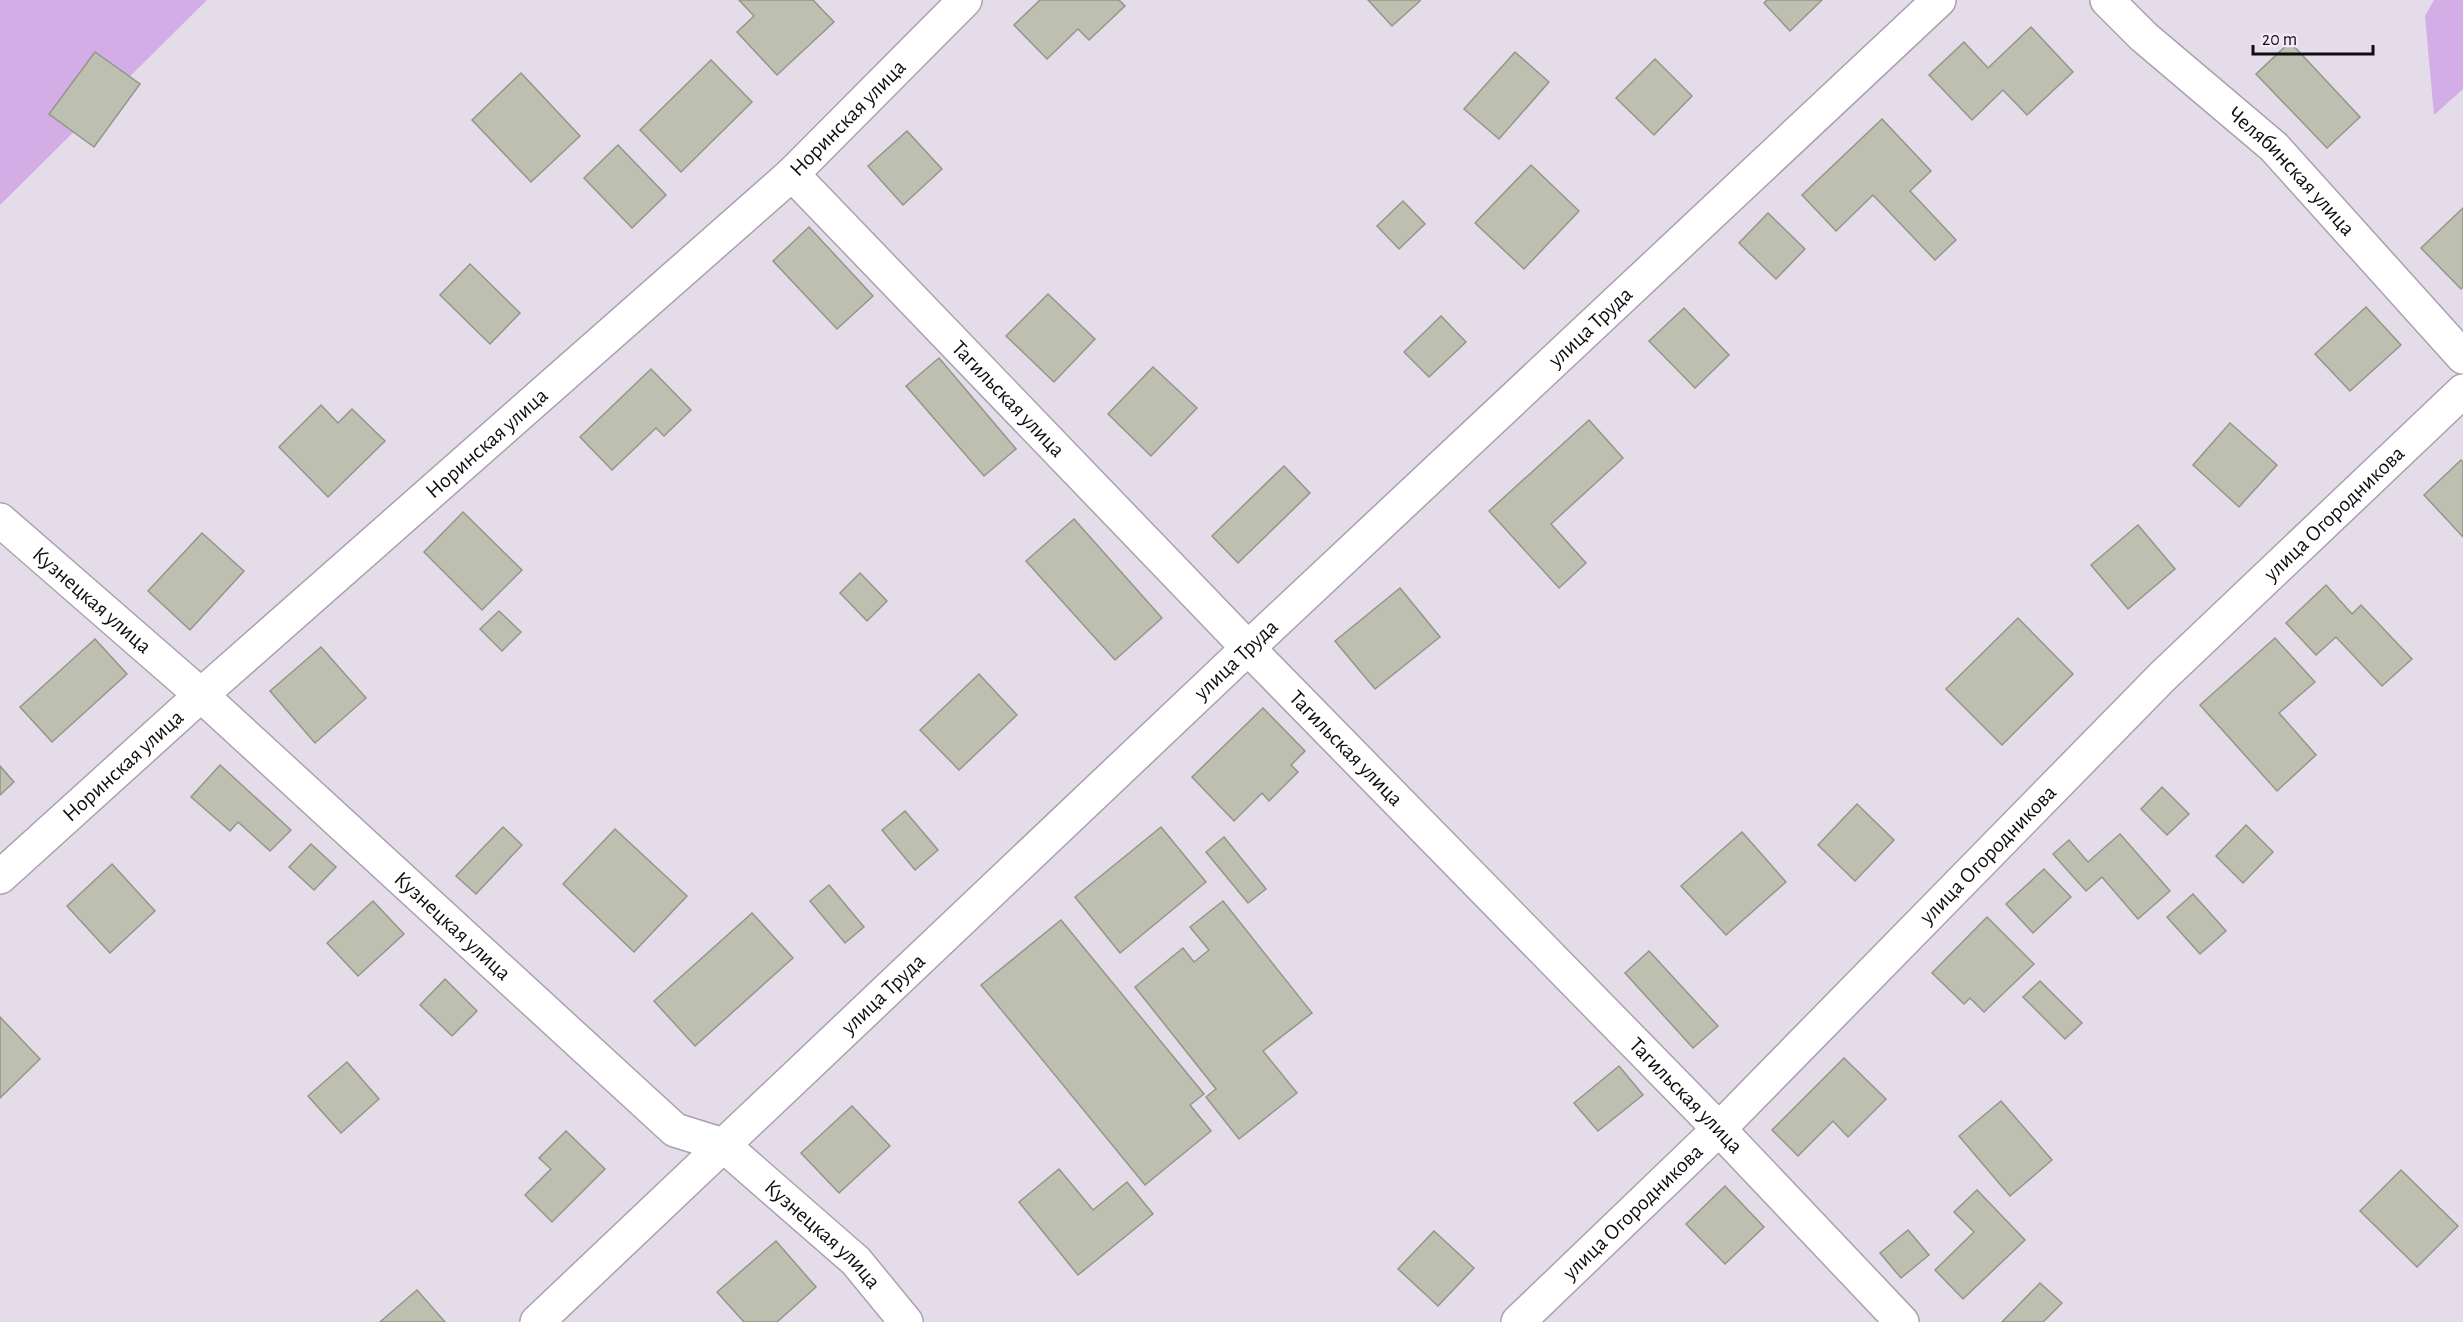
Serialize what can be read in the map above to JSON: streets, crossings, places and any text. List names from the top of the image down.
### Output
{
  "streets": {
    "street": [
      "Норинская улица",
      "Челябинская улица",
      "улица Труда",
      "Тагильская улица",
      "улица Огородникова",
      "Кузнецкая улица"
    ]
  },
  "crossings": [
    ["Норинская улица", "Тагильская улица"],
    ["Норинская улица", "Кузнецкая улица"],
    ["улица Труда", "Тагильская улица"],
    ["улица Труда", "Кузнецкая улица"],
    ["Тагильская улица", "улица Огородникова"]
  ],
  "scale_bar": "20 m"
}
